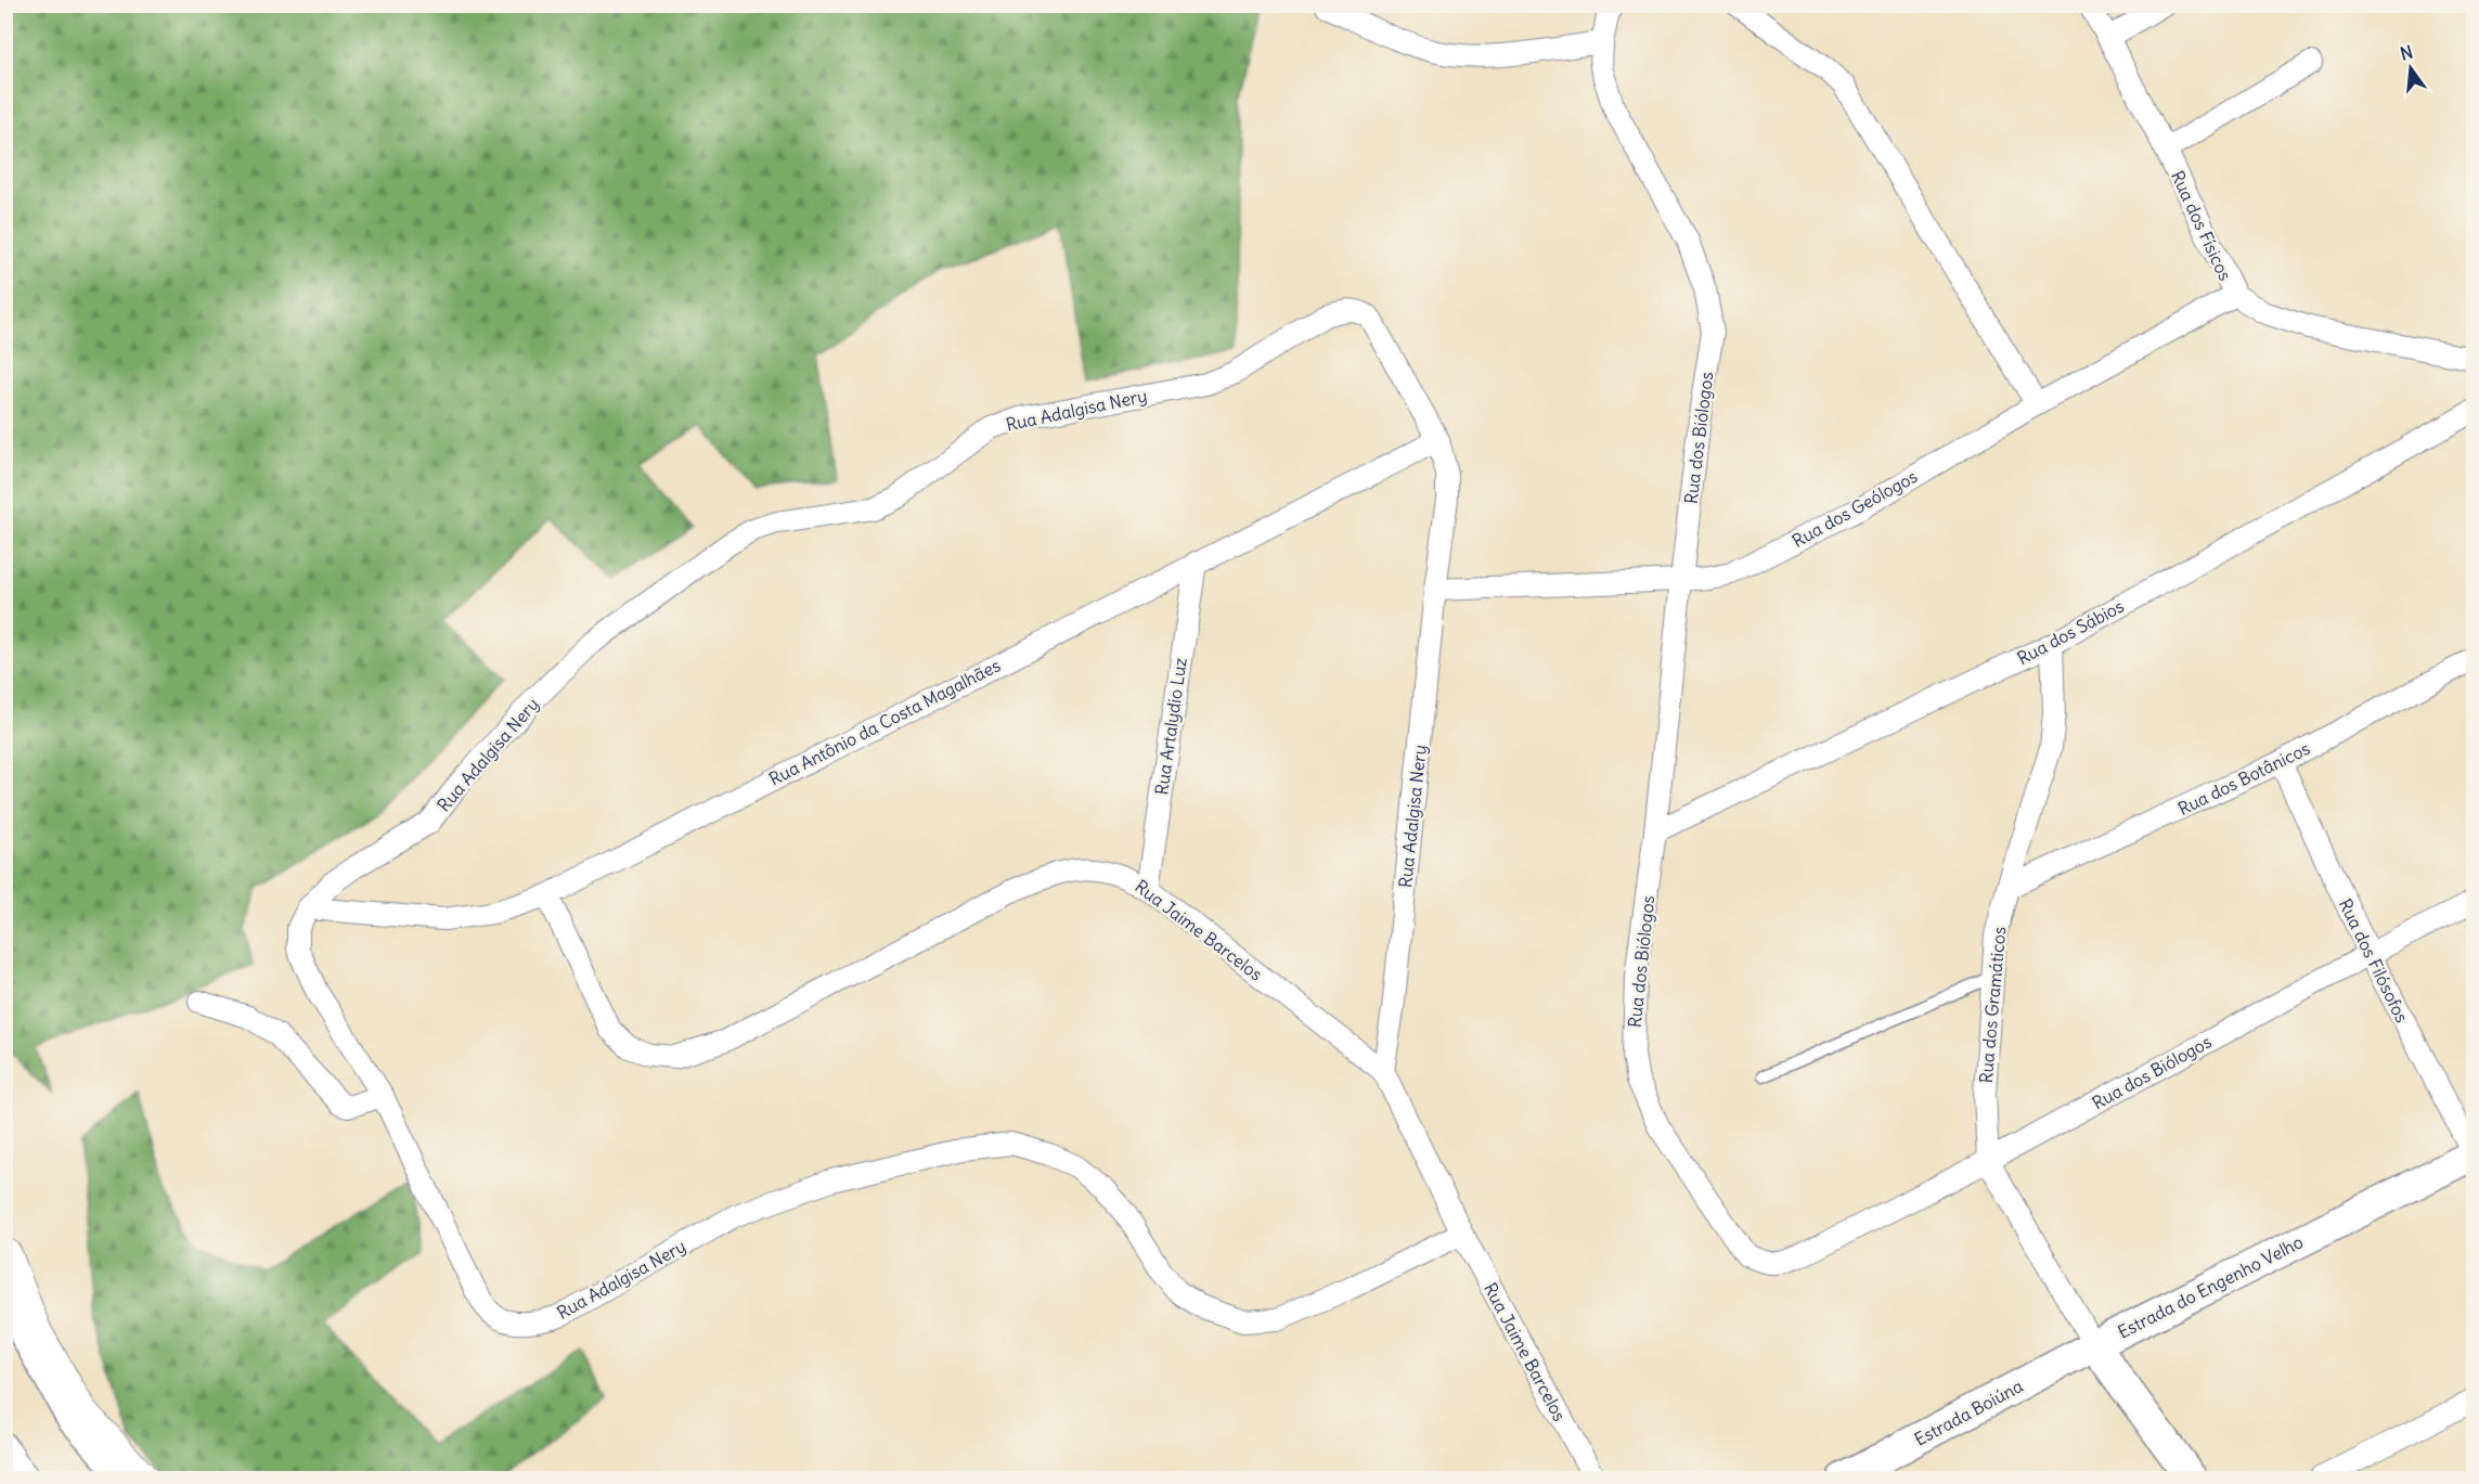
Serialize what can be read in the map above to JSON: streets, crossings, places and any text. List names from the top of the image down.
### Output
{
  "streets": {
    "street": [
      "Rua dos Físicos",
      "Rua Adalgisa Nery",
      "Rua dos Biólogos",
      "Rua dos Geólogos",
      "Rua dos Sábios",
      "Rua Antônio da Costa Magalhães",
      "Rua Artalydio Luz",
      "Rua dos Botânicos",
      "Rua Jaime Barcelos",
      "Rua dos Filósofos",
      "Rua dos Gramáticos",
      "Estrada do Engenho Velho",
      "Estrada Boiúna"
    ]
  },
  "crossings": [
    ["Rua dos Físicos", "Rua dos Geólogos"],
    ["Rua Adalgisa Nery", "Rua dos Geólogos"],
    ["Rua Adalgisa Nery", "Rua Antônio da Costa Magalhães"],
    ["Rua Adalgisa Nery", "Rua Jaime Barcelos"],
    ["Rua dos Biólogos", "Rua dos Geólogos"],
    ["Rua dos Biólogos", "Rua dos Sábios"],
    ["Rua dos Biólogos", "Rua dos Filósofos"],
    ["Rua dos Biólogos", "Rua dos Gramáticos"],
    ["Rua dos Sábios", "Rua dos Gramáticos"],
    ["Rua Antônio da Costa Magalhães", "Rua Artalydio Luz"],
    ["Rua Antônio da Costa Magalhães", "Rua Jaime Barcelos"],
    ["Rua Artalydio Luz", "Rua Jaime Barcelos"],
    ["Rua dos Botânicos", "Rua dos Filósofos"],
    ["Rua dos Botânicos", "Rua dos Gramáticos"],
    ["Rua dos Filósofos", "Estrada do Engenho Velho"],
    ["Rua dos Gramáticos", "Estrada do Engenho Velho"],
    ["Rua dos Gramáticos", "Estrada Boiúna"],
    ["Estrada do Engenho Velho", "Estrada Boiúna"]
  ],
  "north": "top"
}
